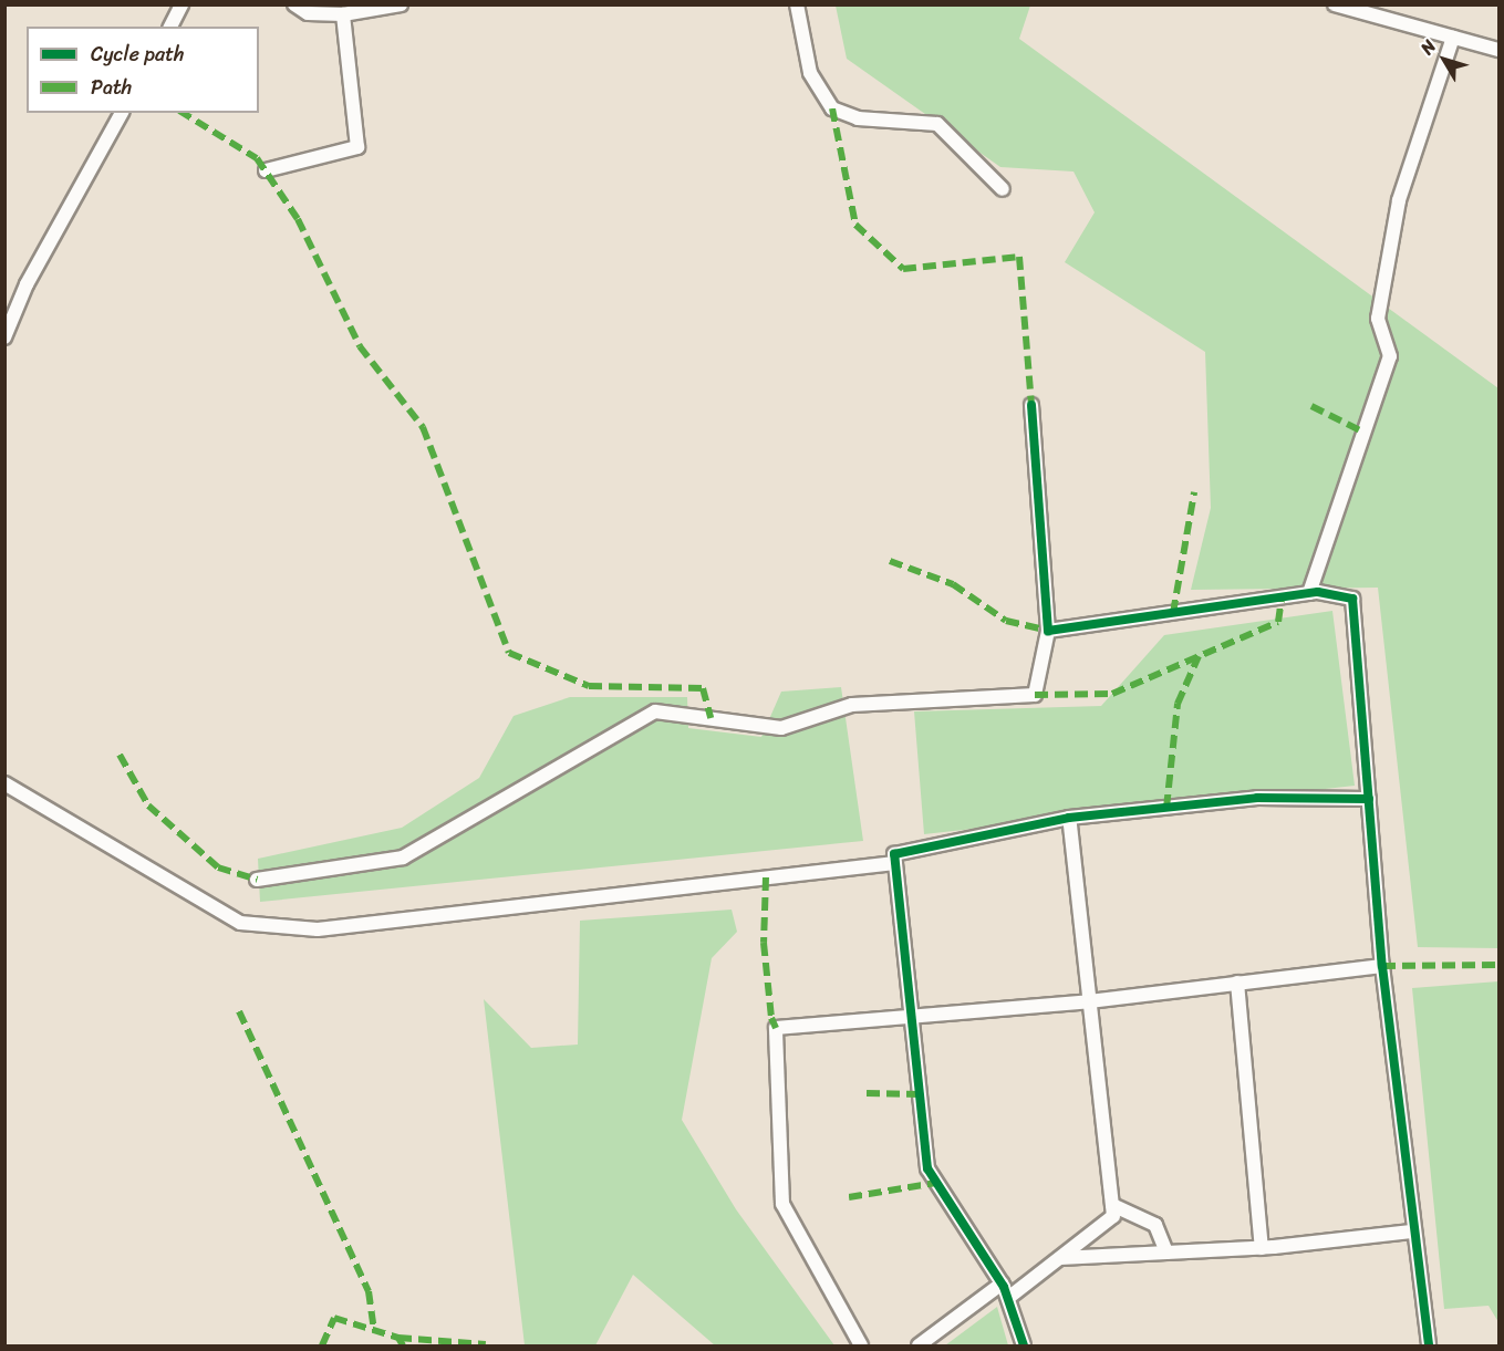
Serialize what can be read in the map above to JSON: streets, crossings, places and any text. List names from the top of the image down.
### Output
{
  "legend": ["Cycle path", "Path"],
  "north": "top left"
}
